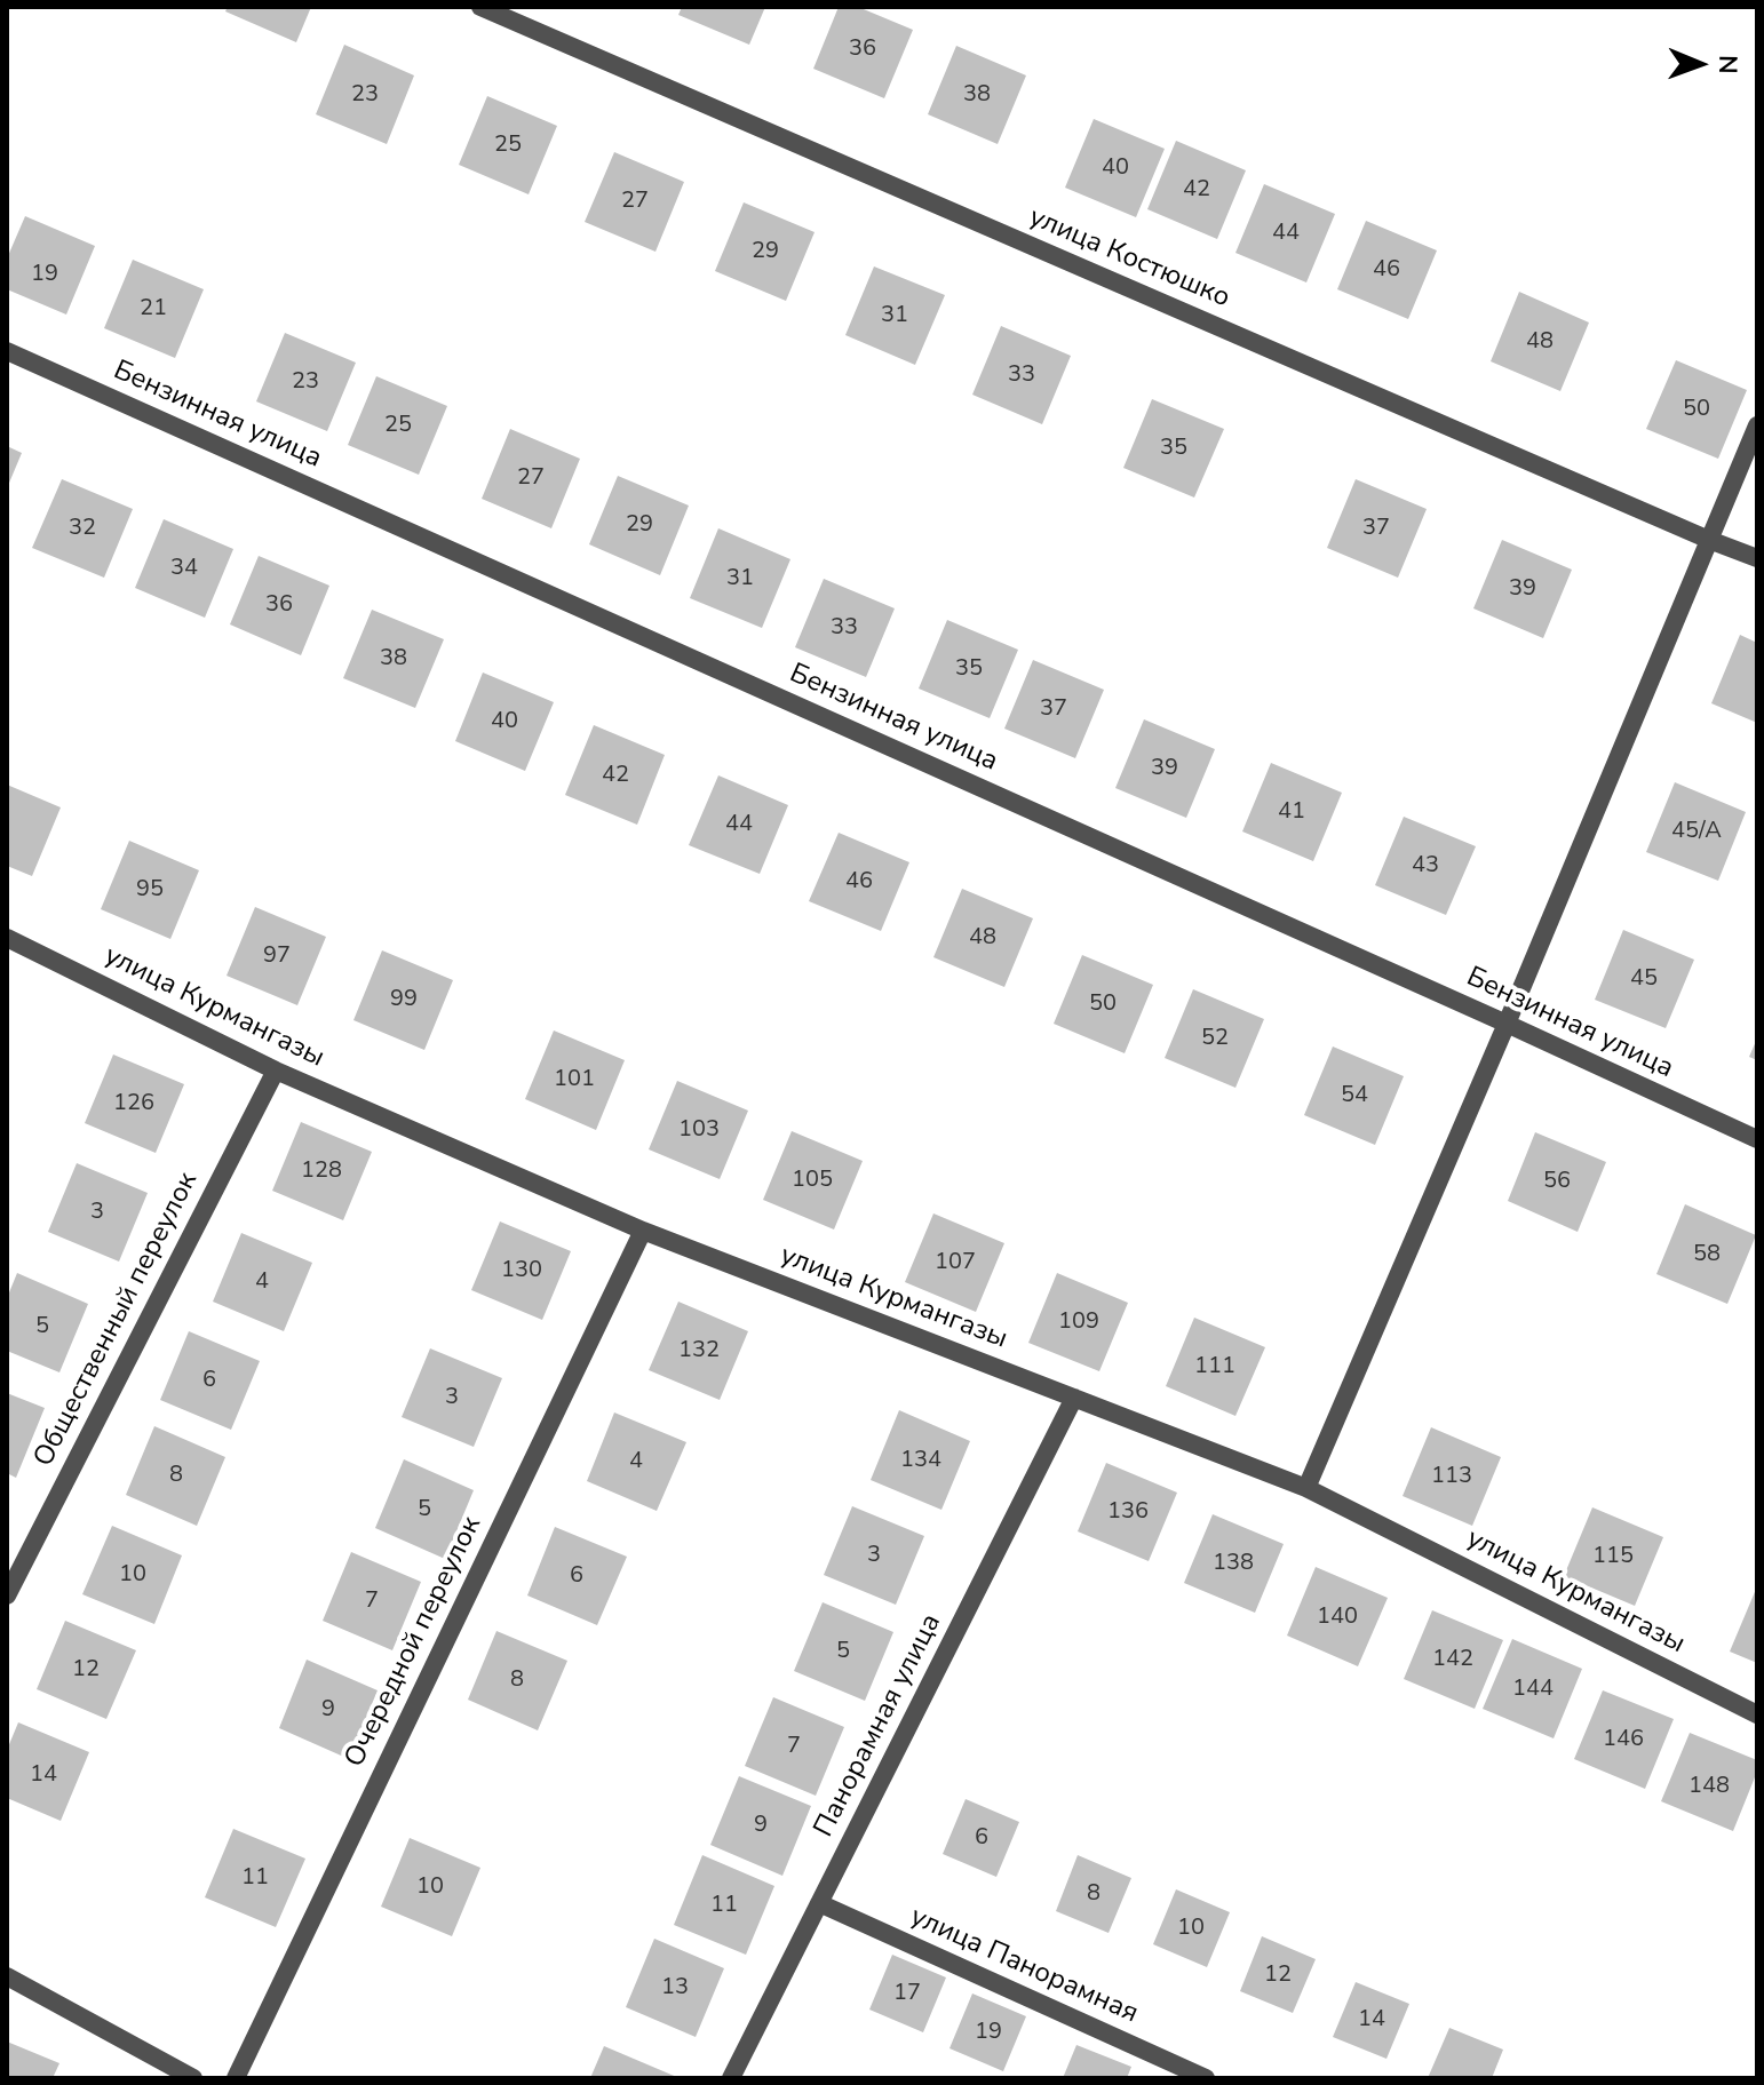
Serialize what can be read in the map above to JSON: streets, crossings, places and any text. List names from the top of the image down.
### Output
{
  "streets": {
    "street": [
      "улица Костюшко",
      "Бензинная улица",
      "улица Курмангазы",
      "Общественный переулок",
      "Очередной переулок",
      "Панорамная улица",
      "улица Панорамная"
    ]
  },
  "crossings": [
    ["улица Курмангазы", "Общественный переулок"],
    ["улица Курмангазы", "Очередной переулок"],
    ["улица Курмангазы", "Панорамная улица"],
    ["Панорамная улица", "улица Панорамная"]
  ],
  "house_numbers": [
    "36",
    "23",
    "38",
    "25",
    "40",
    "42",
    "27",
    "44",
    "29",
    "46",
    "19",
    "21",
    "31",
    "48",
    "33",
    "23",
    "50",
    "25",
    "35",
    "27",
    "29",
    "32",
    "37",
    "34",
    "31",
    "39",
    "36",
    "33",
    "38",
    "35",
    "37",
    "40",
    "39",
    "42",
    "41",
    "44",
    "45/А",
    "43",
    "46",
    "95",
    "48",
    "97",
    "45",
    "99",
    "50",
    "52",
    "101",
    "54",
    "126",
    "103",
    "128",
    "105",
    "56",
    "3",
    "58",
    "107",
    "130",
    "4",
    "109",
    "5",
    "132",
    "111",
    "6",
    "3",
    "134",
    "4",
    "8",
    "113",
    "5",
    "136",
    "3",
    "115",
    "138",
    "10",
    "6",
    "7",
    "140",
    "5",
    "142",
    "12",
    "8",
    "144",
    "9",
    "146",
    "7",
    "14",
    "148",
    "9",
    "6",
    "11",
    "10",
    "8",
    "11",
    "10",
    "12",
    "13",
    "17",
    "14",
    "19"
  ],
  "north": "right"
}
